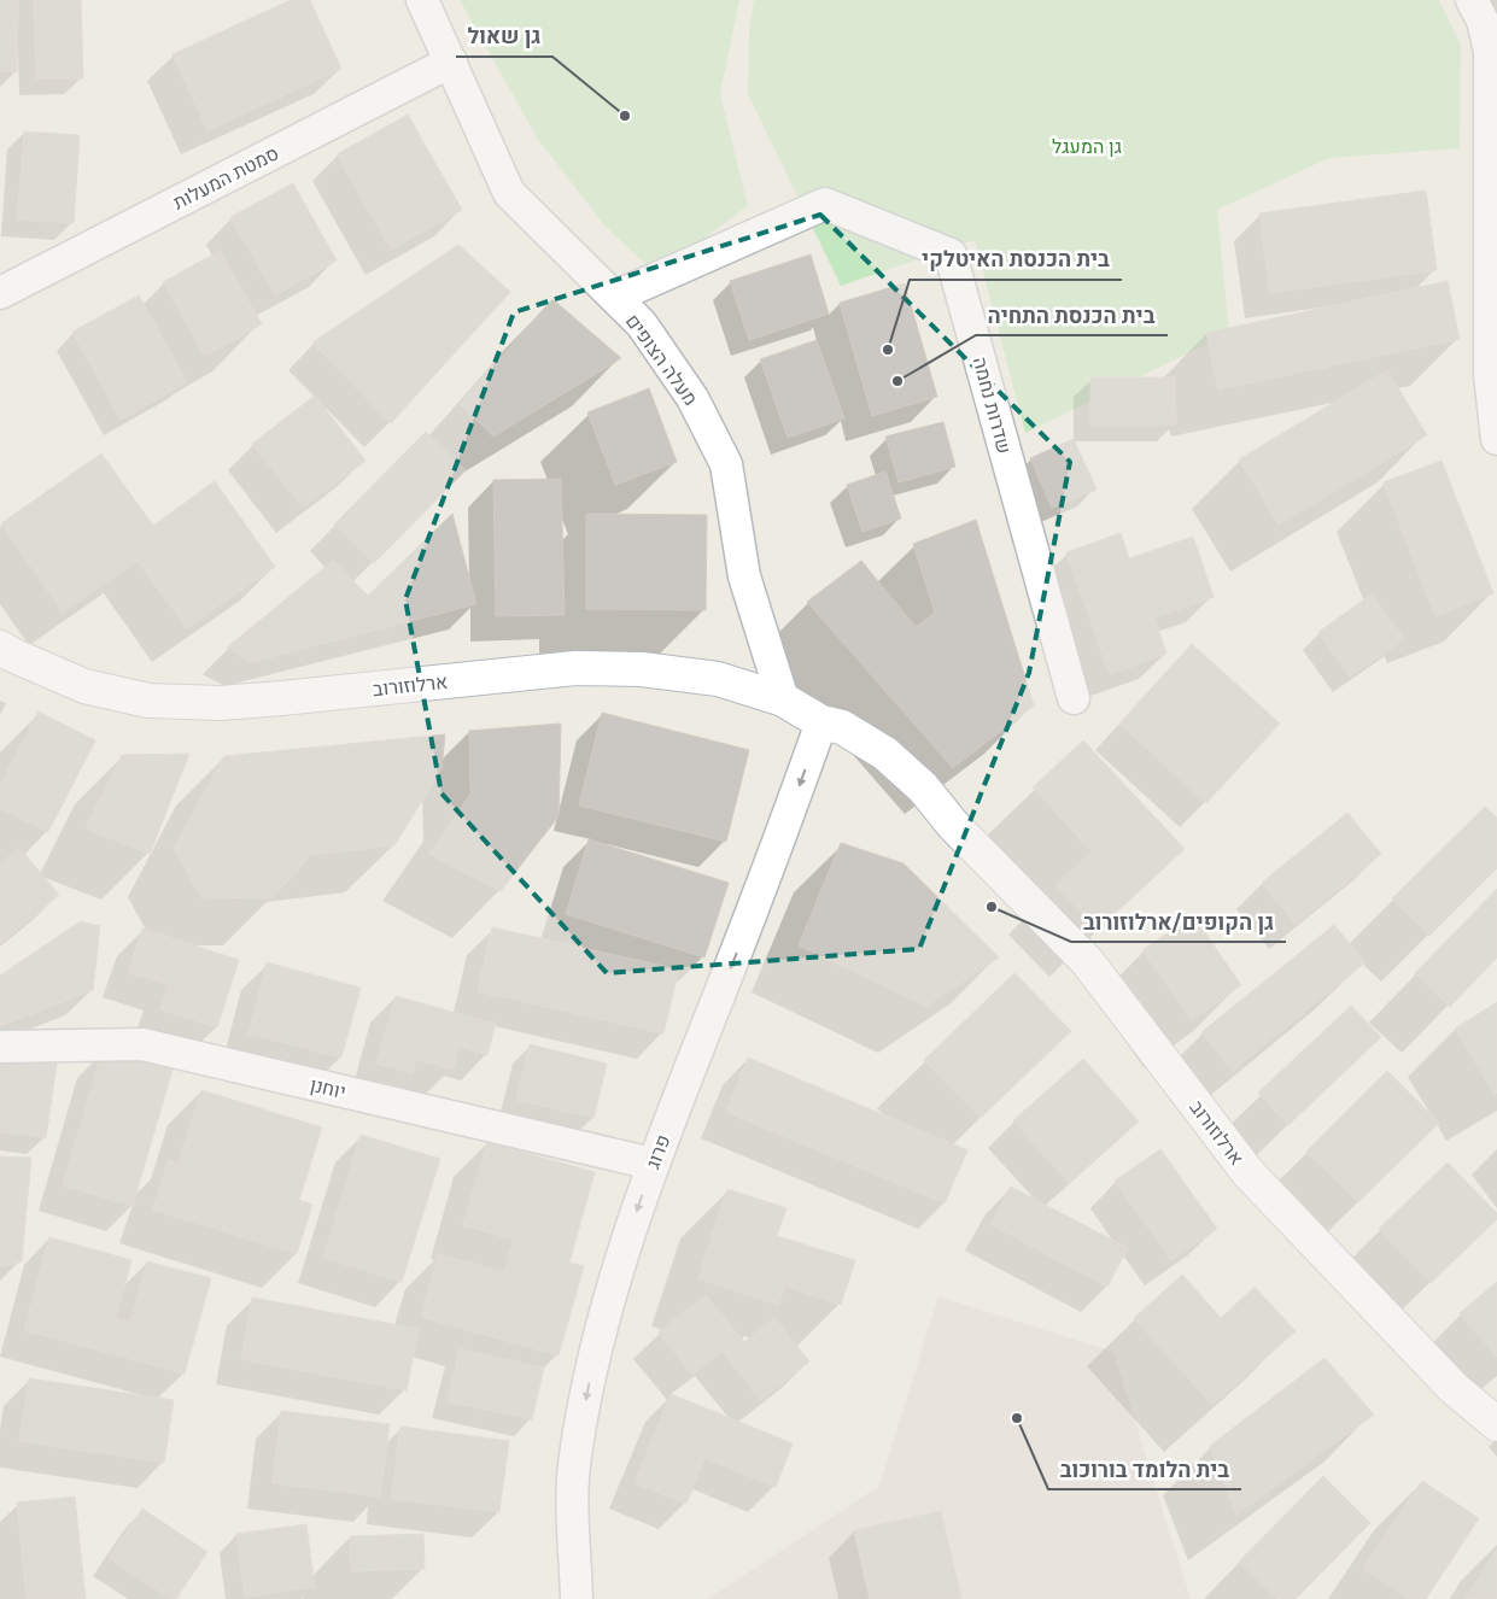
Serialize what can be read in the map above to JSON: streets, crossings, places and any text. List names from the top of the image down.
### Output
{
  "streets": {
    "street": [
      "סמטת המעלות",
      "מעלה הצופים",
      "שדרות נחמה",
      "ארלוזורוב",
      "יוחנן",
      "פרוג"
    ]
  },
  "crossings": [
    ["סמטת המעלות", "מעלה הצופים"],
    ["מעלה הצופים", "שדרות נחמה"],
    ["מעלה הצופים", "ארלוזורוב"],
    ["ארלוזורוב", "פרוג"],
    ["יוחנן", "פרוג"]
  ],
  "one_way": ["פרוג"],
  "parks": ["גן המעגל"],
  "places": [
    "גן שאול",
    "בית הכנסת האיטלקי",
    "בית הכנסת התחיה",
    "גן הקופים/ארלוזורוב",
    "בית הלומד בורוכוב"
  ]
}
